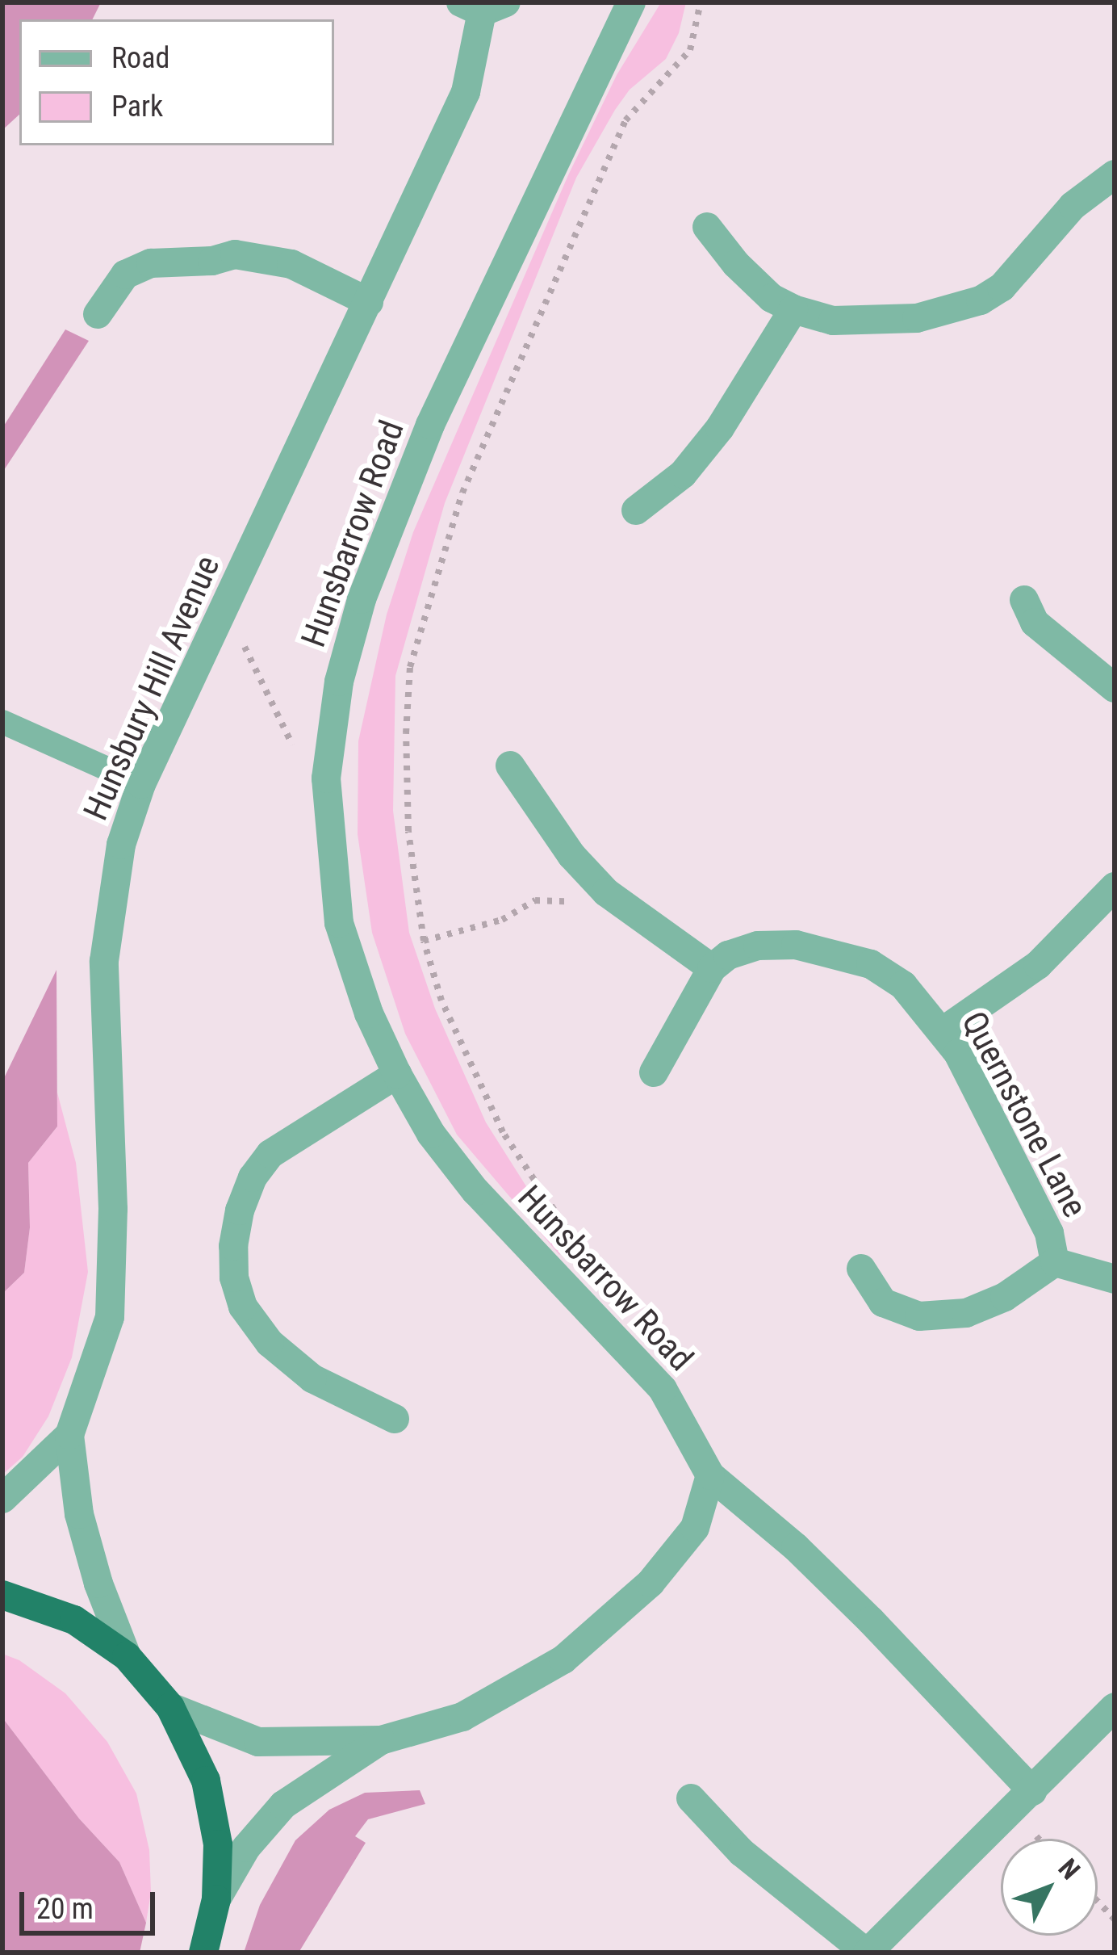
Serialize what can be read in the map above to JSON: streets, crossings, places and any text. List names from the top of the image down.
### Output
{
  "streets": {
    "street": ["Hunsbarrow Road", "Hunsbury Hill Avenue", "Quernstone Lane"]
  },
  "legend": ["Road", "Park"],
  "scale_bar": "20 m",
  "north": "top right"
}
